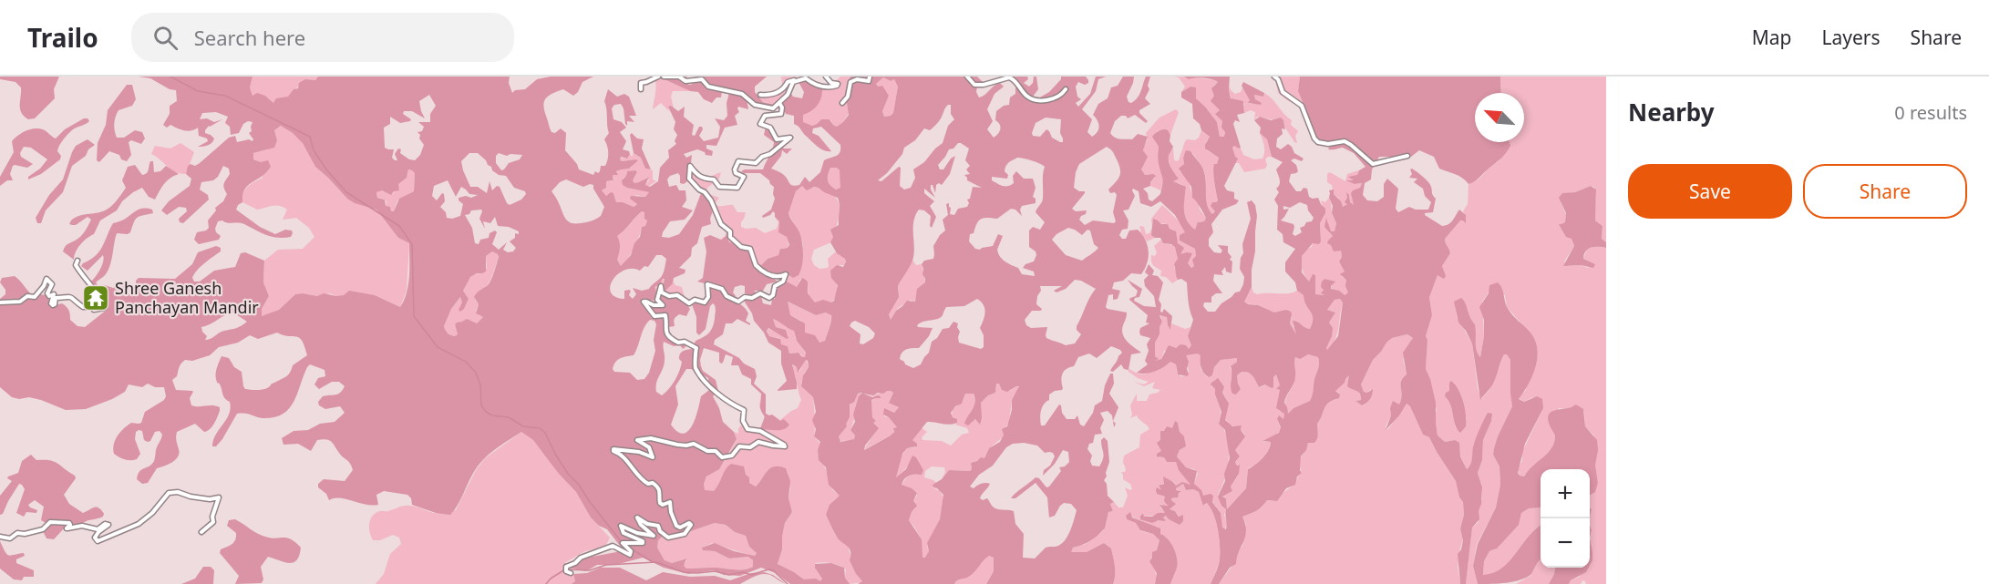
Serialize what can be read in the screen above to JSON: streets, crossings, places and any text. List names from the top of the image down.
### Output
{
  "places": {
    "temple": ["Shree Ganesh Panchayan Mandir"]
  },
  "north": "top left",
  "page": {
    "header": "Trailo",
    "search": "Search here",
    "nav": ["Map", "Layers", "Share"],
    "heading": ["Nearby", "0 results"],
    "buttons": ["Save", "Share"],
    "map_buttons": ["+", "−"]
  }
}
